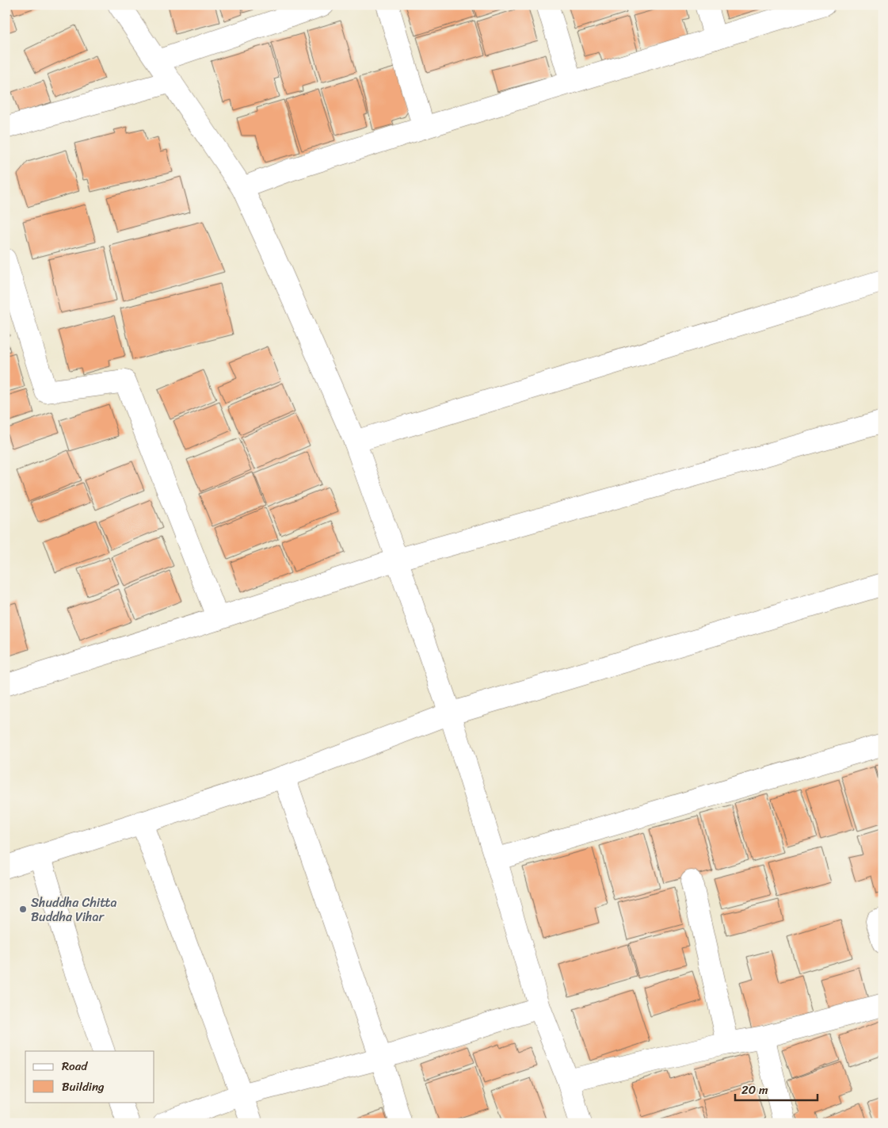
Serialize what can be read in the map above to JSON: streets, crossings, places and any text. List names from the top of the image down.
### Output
{
  "places": ["Shuddha Chitta Buddha Vihar"],
  "legend": ["Road", "Building"],
  "scale_bar": "20 m"
}
